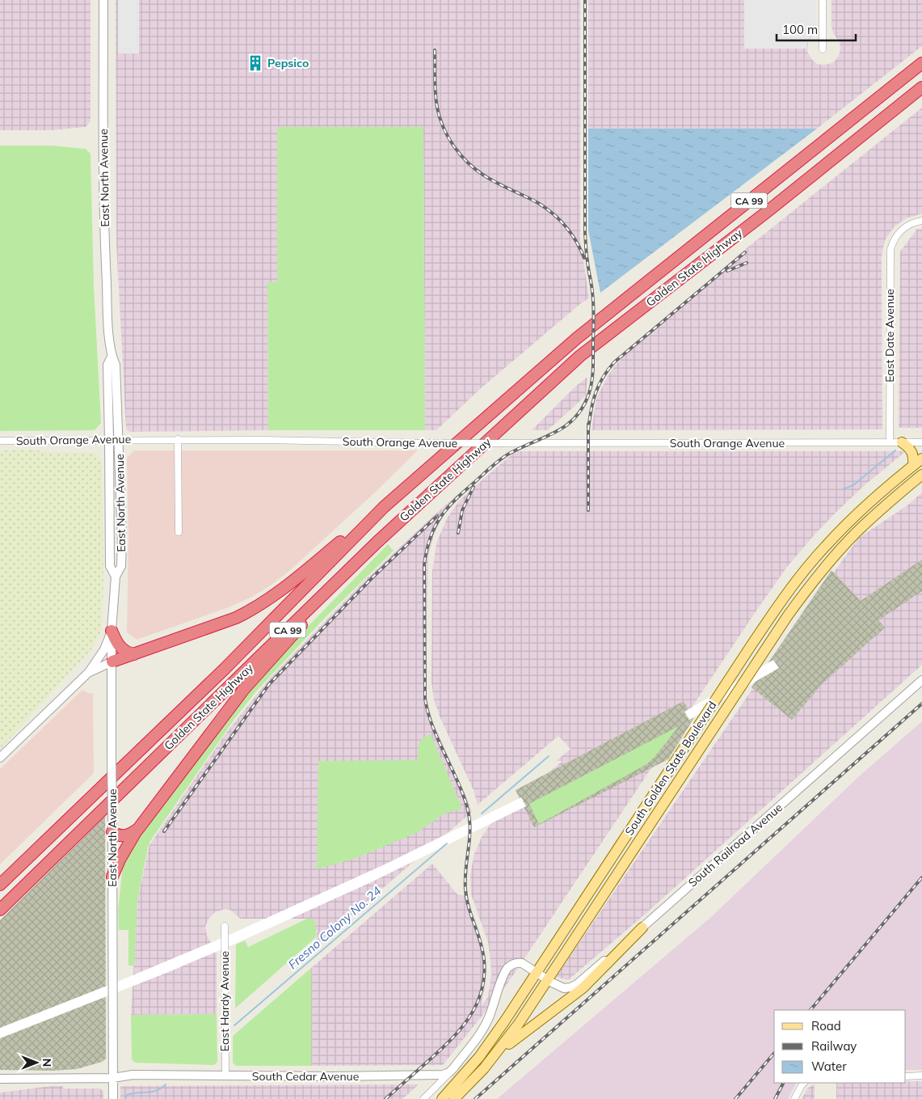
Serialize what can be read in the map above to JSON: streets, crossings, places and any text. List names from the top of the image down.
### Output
{
  "streets": {
    "highway": ["CA 99", "Golden State Highway"],
    "main road": ["South Golden State Boulevard"],
    "street": [
      "East North Avenue",
      "East Date Avenue",
      "South Orange Avenue",
      "South Railroad Avenue",
      "East Hardy Avenue",
      "South Cedar Avenue"
    ]
  },
  "crossings": [
    ["East North Avenue", "South Orange Avenue"],
    ["East North Avenue", "South Cedar Avenue"],
    ["East Date Avenue", "South Orange Avenue"],
    ["South Golden State Boulevard", "South Railroad Avenue"],
    ["East Hardy Avenue", "South Cedar Avenue"]
  ],
  "water": ["Fresno Colony No. 24"],
  "places": {
    "building": ["Pepsico"]
  },
  "legend": ["Road", "Railway", "Water"],
  "scale_bar": "100 m",
  "north": "right"
}
